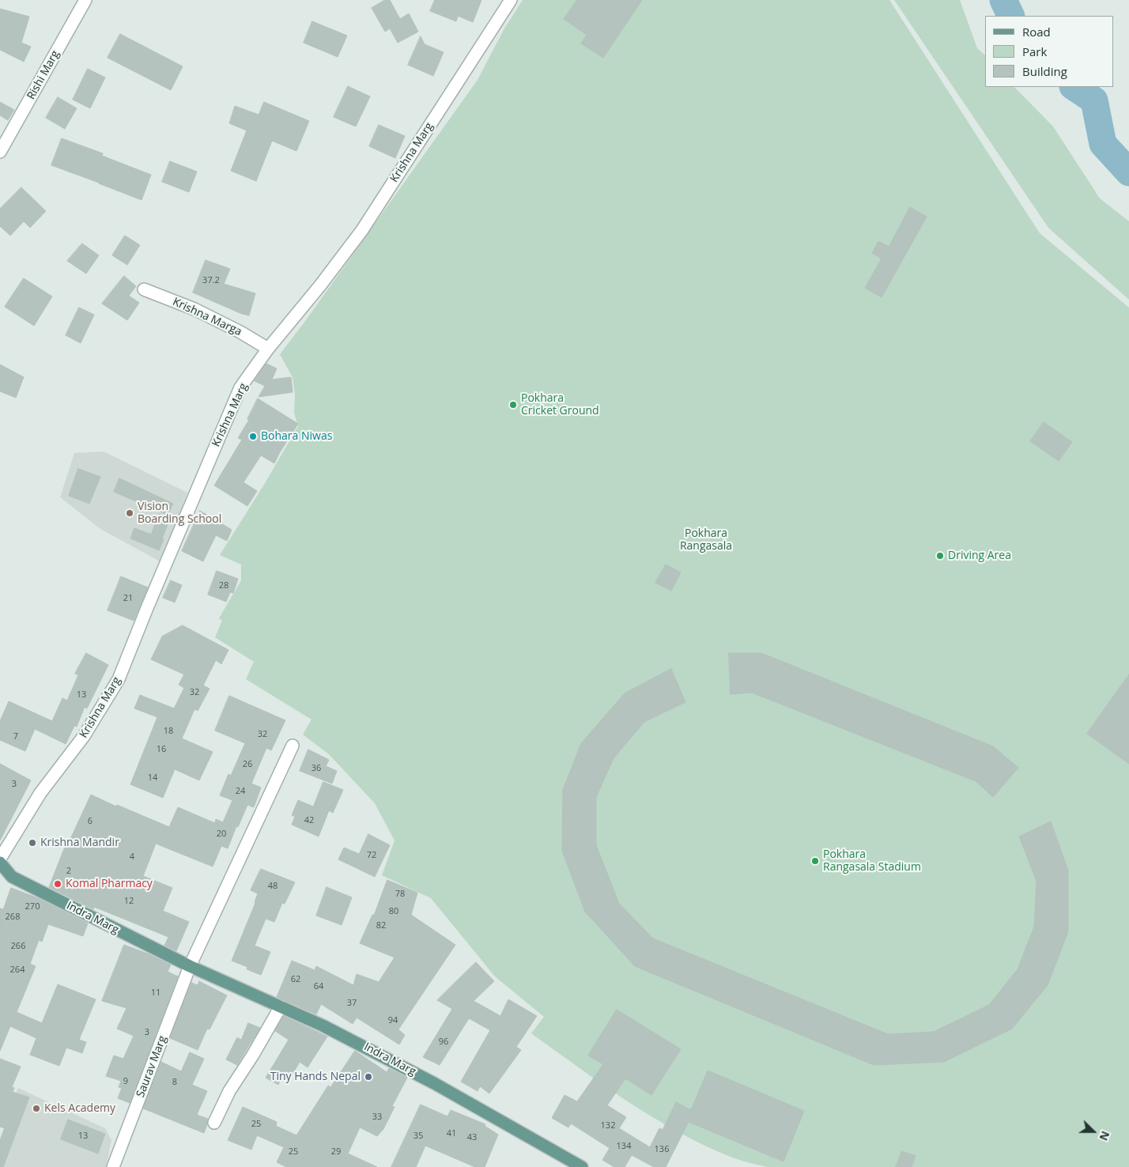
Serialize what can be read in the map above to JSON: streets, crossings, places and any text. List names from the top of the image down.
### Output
{
  "streets": {
    "main road": ["Indra Marg"],
    "street": [
      "Rishi Marg",
      "Krishna Marg",
      "Krishna Marga",
      "Saurav Marg"
    ]
  },
  "crossings": [
    ["Krishna Marg", "Krishna Marga"],
    ["Indra Marg", "Saurav Marg"]
  ],
  "parks": ["Pokhara Rangasala"],
  "places": [
    "Pokhara Cricket Ground",
    "Bohara Niwas",
    "Vision Boarding School",
    "Driving Area",
    "Krishna Mandir",
    "Pokhara Rangasala Stadium",
    "Komal Pharmacy",
    "Tiny Hands Nepal",
    "Kels Academy"
  ],
  "house_numbers": [
    "37.2",
    "28",
    "21",
    "32",
    "13",
    "18",
    "32",
    "7",
    "16",
    "26",
    "36",
    "14",
    "3",
    "24",
    "42",
    "6",
    "20",
    "72",
    "4",
    "2",
    "48",
    "78",
    "12",
    "270",
    "80",
    "268",
    "82",
    "266",
    "264",
    "62",
    "64",
    "11",
    "37",
    "94",
    "3",
    "96",
    "9",
    "8",
    "33",
    "25",
    "132",
    "41",
    "13",
    "35",
    "43",
    "134",
    "136",
    "25",
    "29"
  ],
  "legend": ["Road", "Park", "Building"],
  "north": "right"
}
